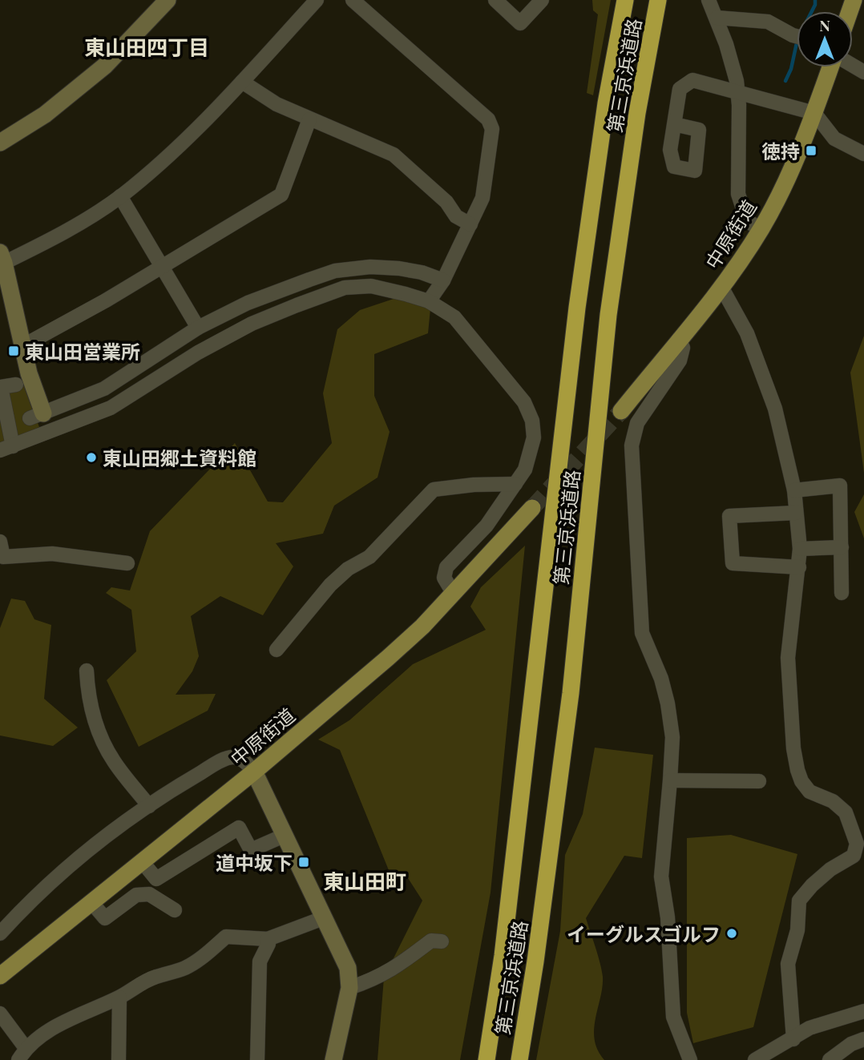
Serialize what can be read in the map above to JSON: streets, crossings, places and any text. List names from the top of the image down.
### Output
{
  "streets": {
    "highway": ["第三京浜道路"],
    "main road": ["中原街道"]
  },
  "districts": ["東山田四丁目", "東山田町"],
  "places": {
    "transit": ["徳持", "東山田営業所", "道中坂下"],
    "other": ["東山田郷土資料館", "イーグルスゴルフ"]
  },
  "north": "top"
}
